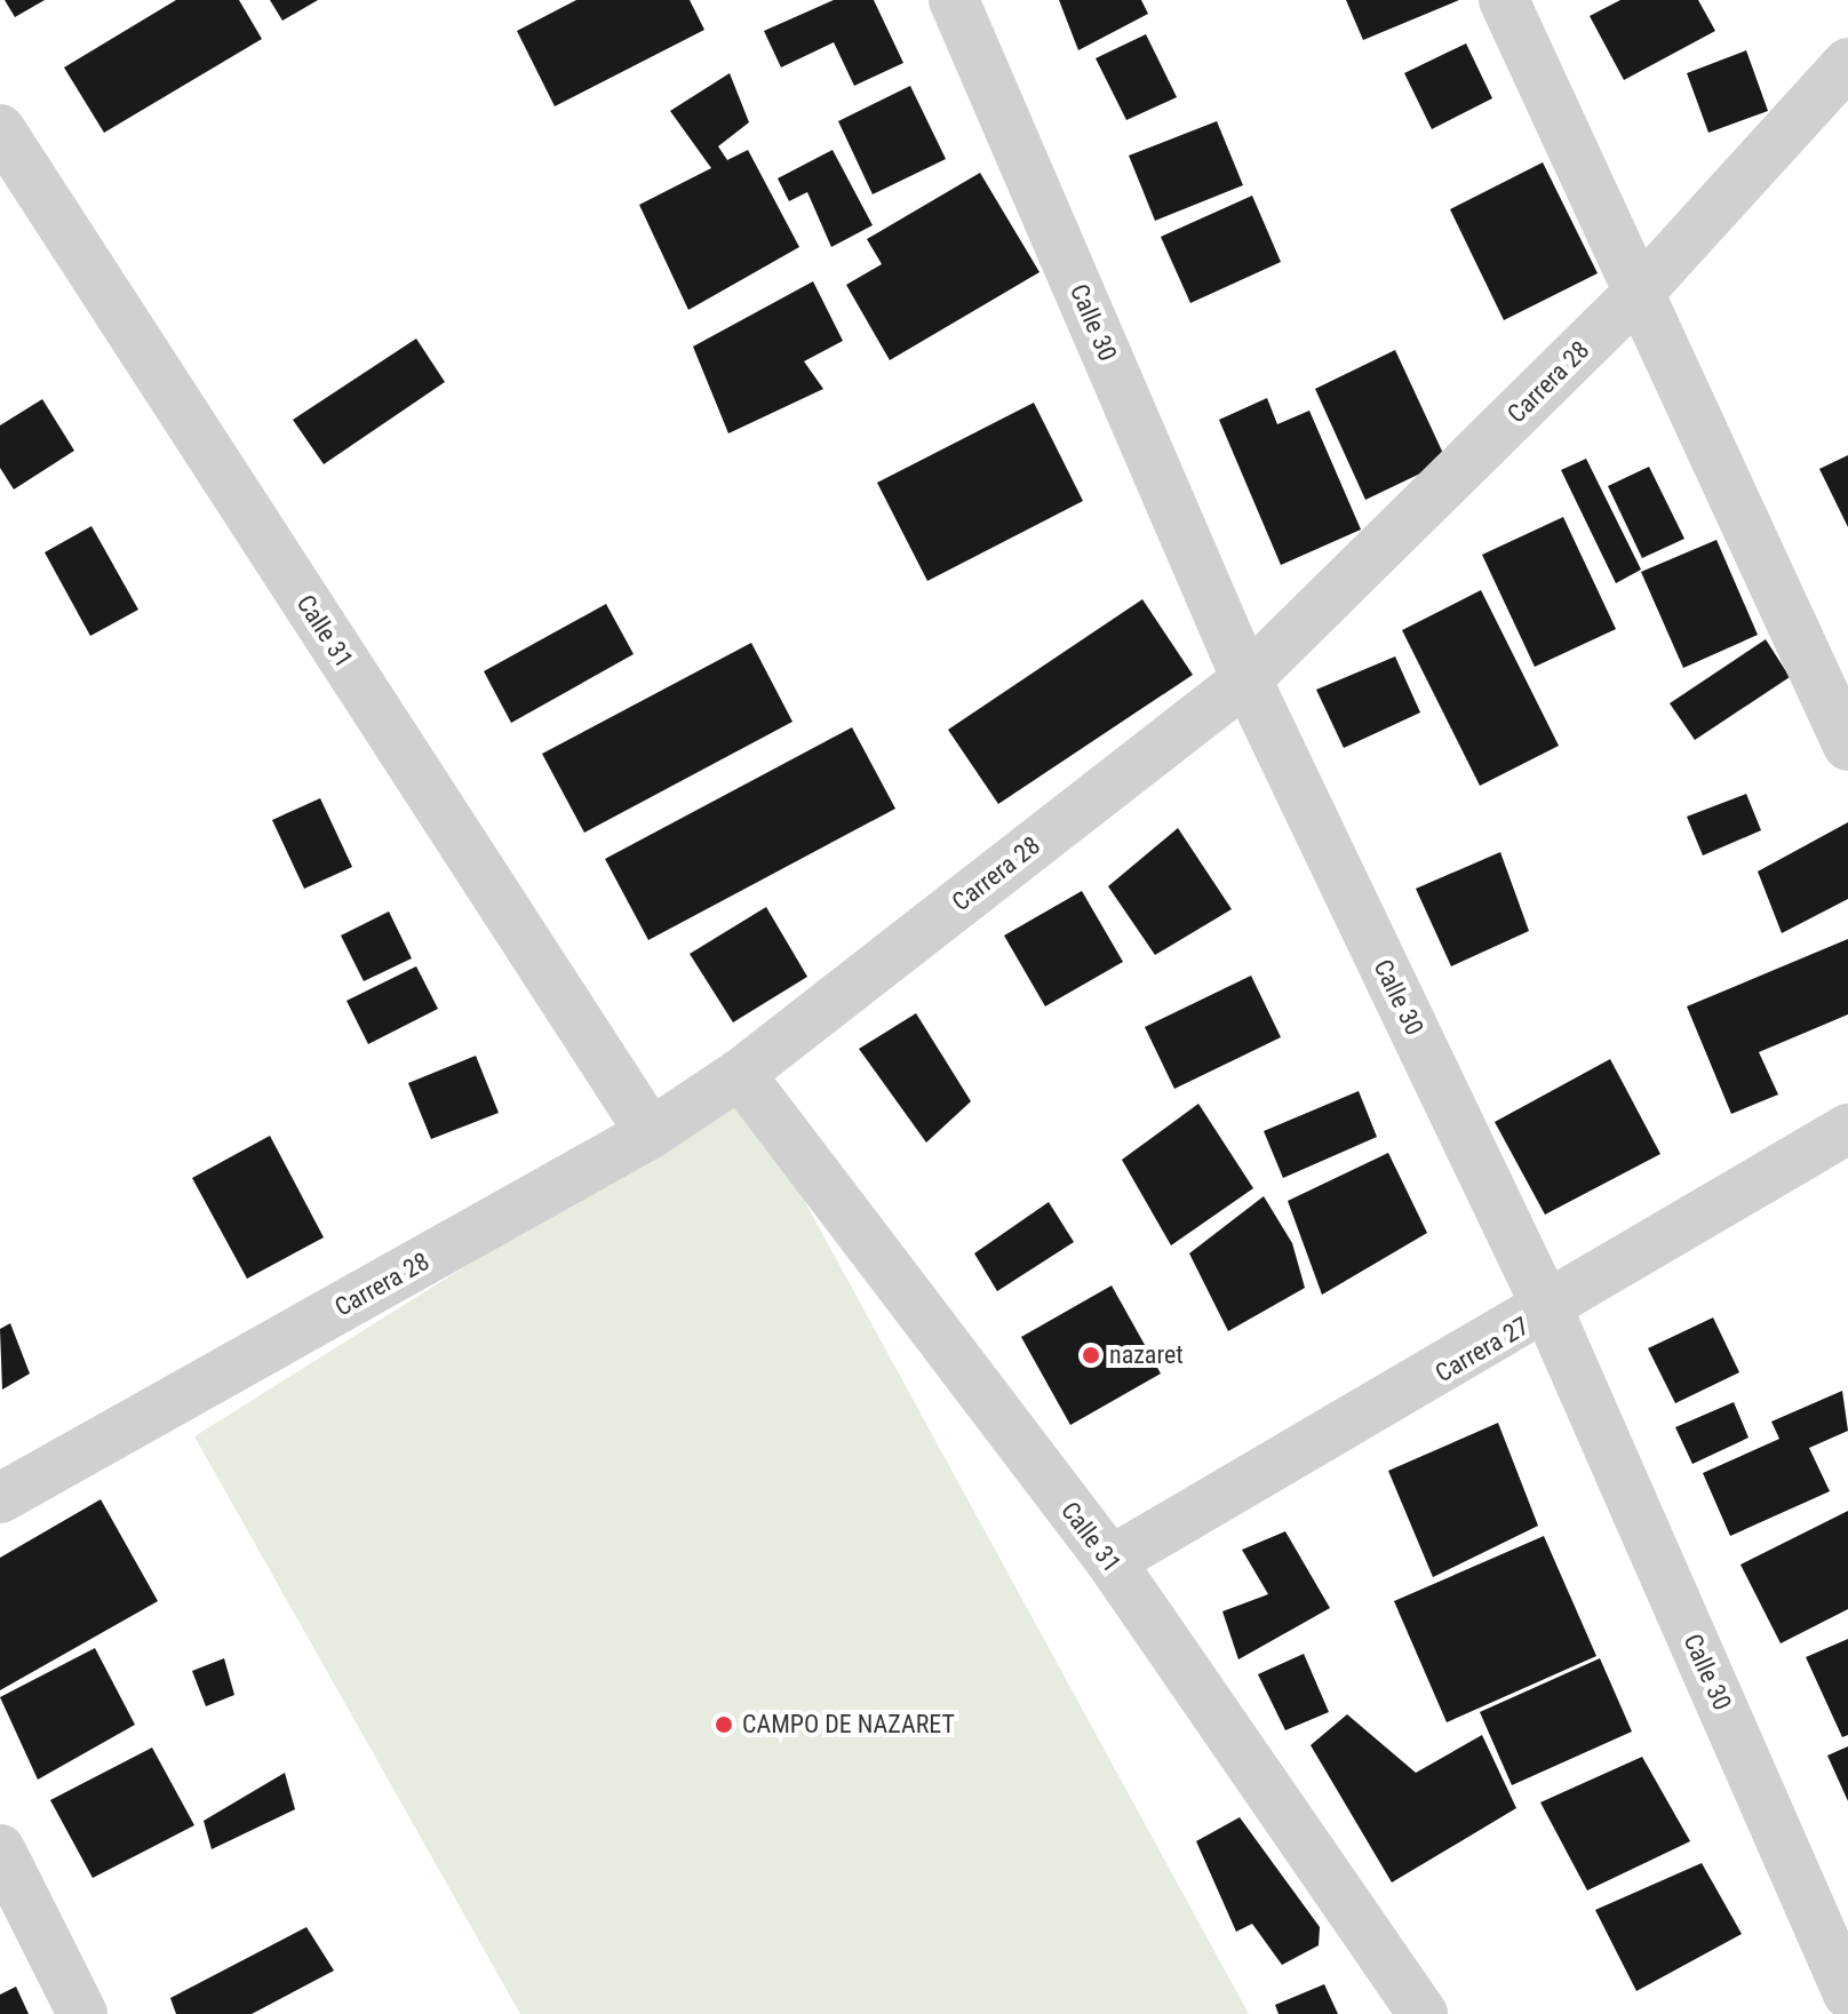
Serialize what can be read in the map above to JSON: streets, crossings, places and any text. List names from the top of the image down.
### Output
{
  "streets": {
    "street": [
      "Calle 30",
      "Carrera 28",
      "Calle 31",
      "Carrera 27"
    ]
  },
  "crossings": [
    ["Calle 30", "Carrera 28"],
    ["Calle 30", "Carrera 27"],
    ["Carrera 28", "Calle 31"],
    ["Calle 31", "Carrera 27"]
  ],
  "places": ["nazaret", "CAMPO DE NAZARET"]
}
